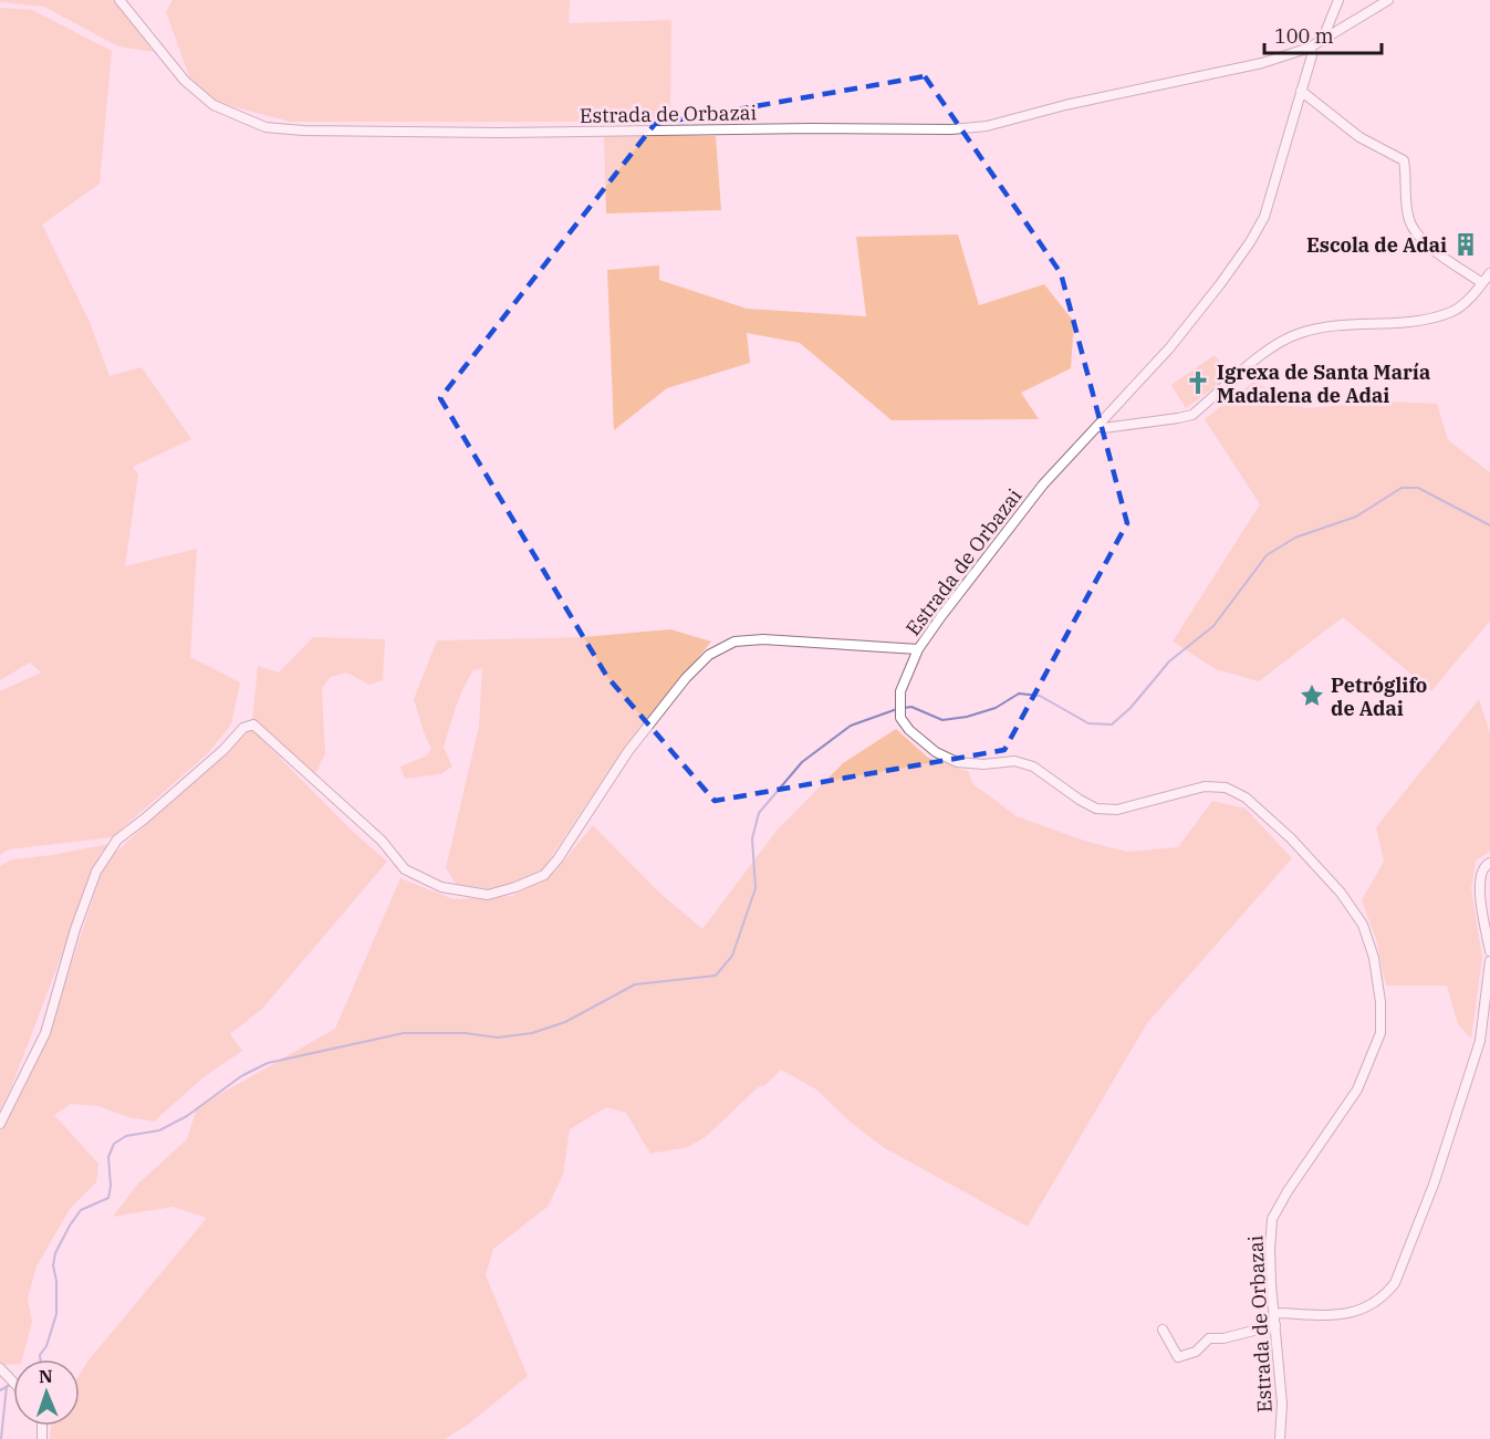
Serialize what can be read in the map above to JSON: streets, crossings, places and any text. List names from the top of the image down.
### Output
{
  "streets": {
    "street": ["Estrada de Orbazai"]
  },
  "places": {
    "building": ["Escola de Adai"],
    "church": ["Igrexa de Santa María Madalena de Adai"],
    "place": ["Petróglifo de Adai"]
  },
  "scale_bar": "100 m",
  "north": "top"
}
